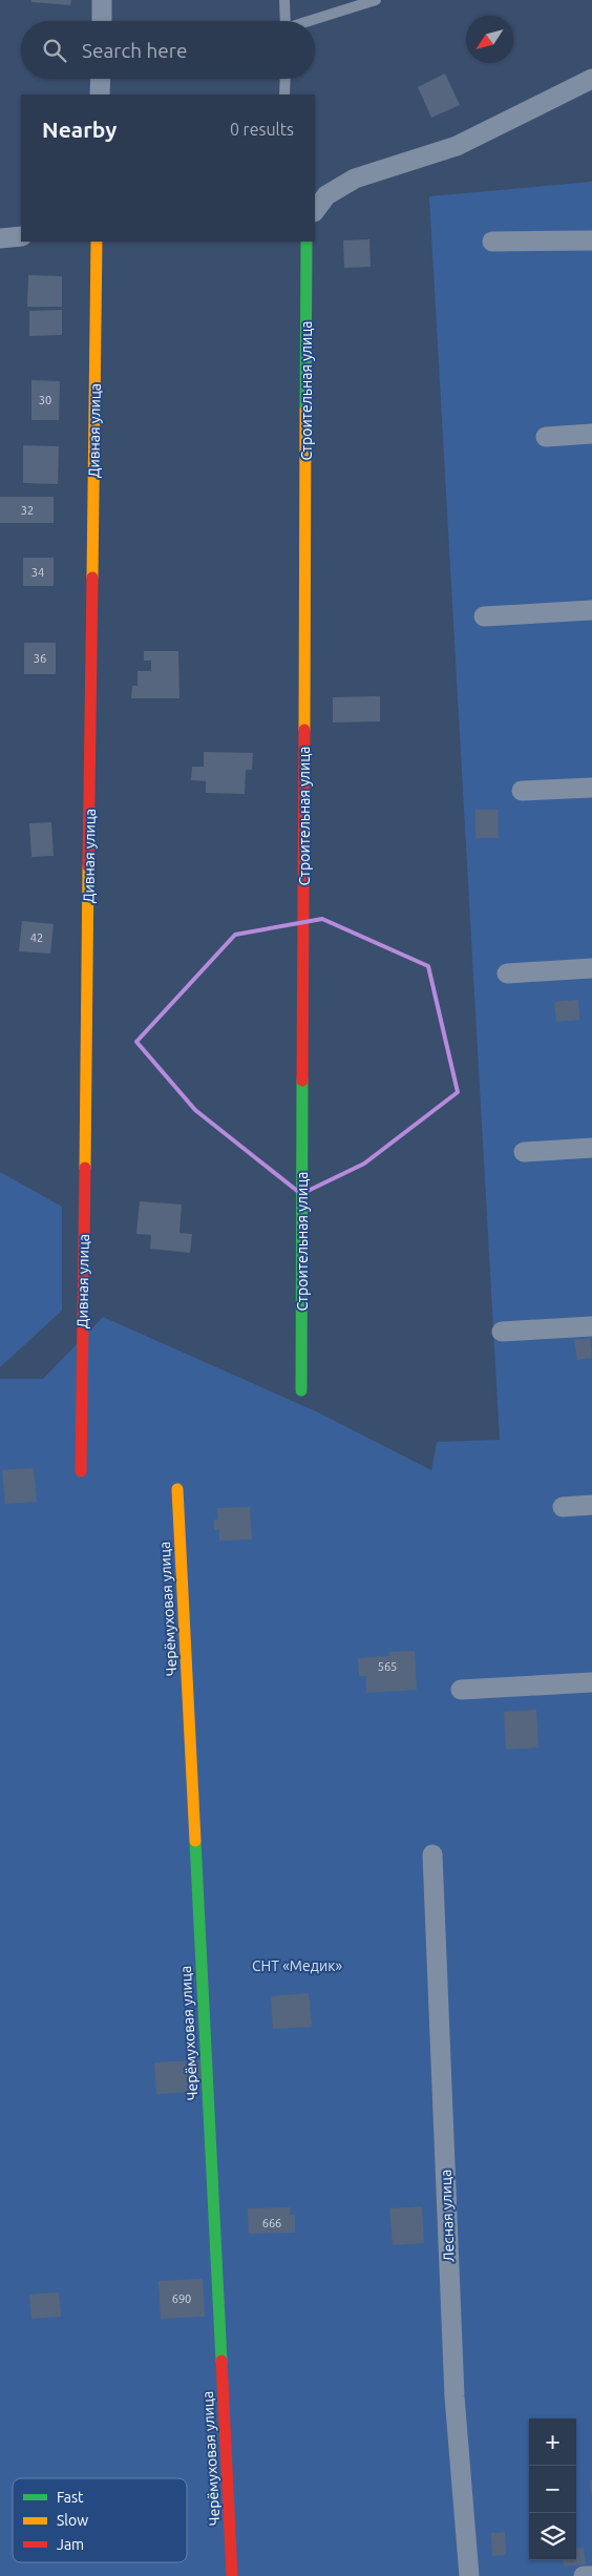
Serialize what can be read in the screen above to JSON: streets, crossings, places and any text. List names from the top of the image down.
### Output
{
  "streets": {
    "street": [
      "Строительная улица",
      "Дивная улица",
      "Черёмуховая улица",
      "Лесная улица"
    ]
  },
  "parks": ["СНТ «Медик»"],
  "house_numbers": [
    "30",
    "32",
    "34",
    "36",
    "42",
    "565",
    "666",
    "690"
  ],
  "legend": ["Fast", "Slow", "Jam"],
  "north": "bottom left",
  "page": {
    "search": "Search here",
    "heading": ["Nearby", "0 results"],
    "map_buttons": ["+", "−"]
  }
}
